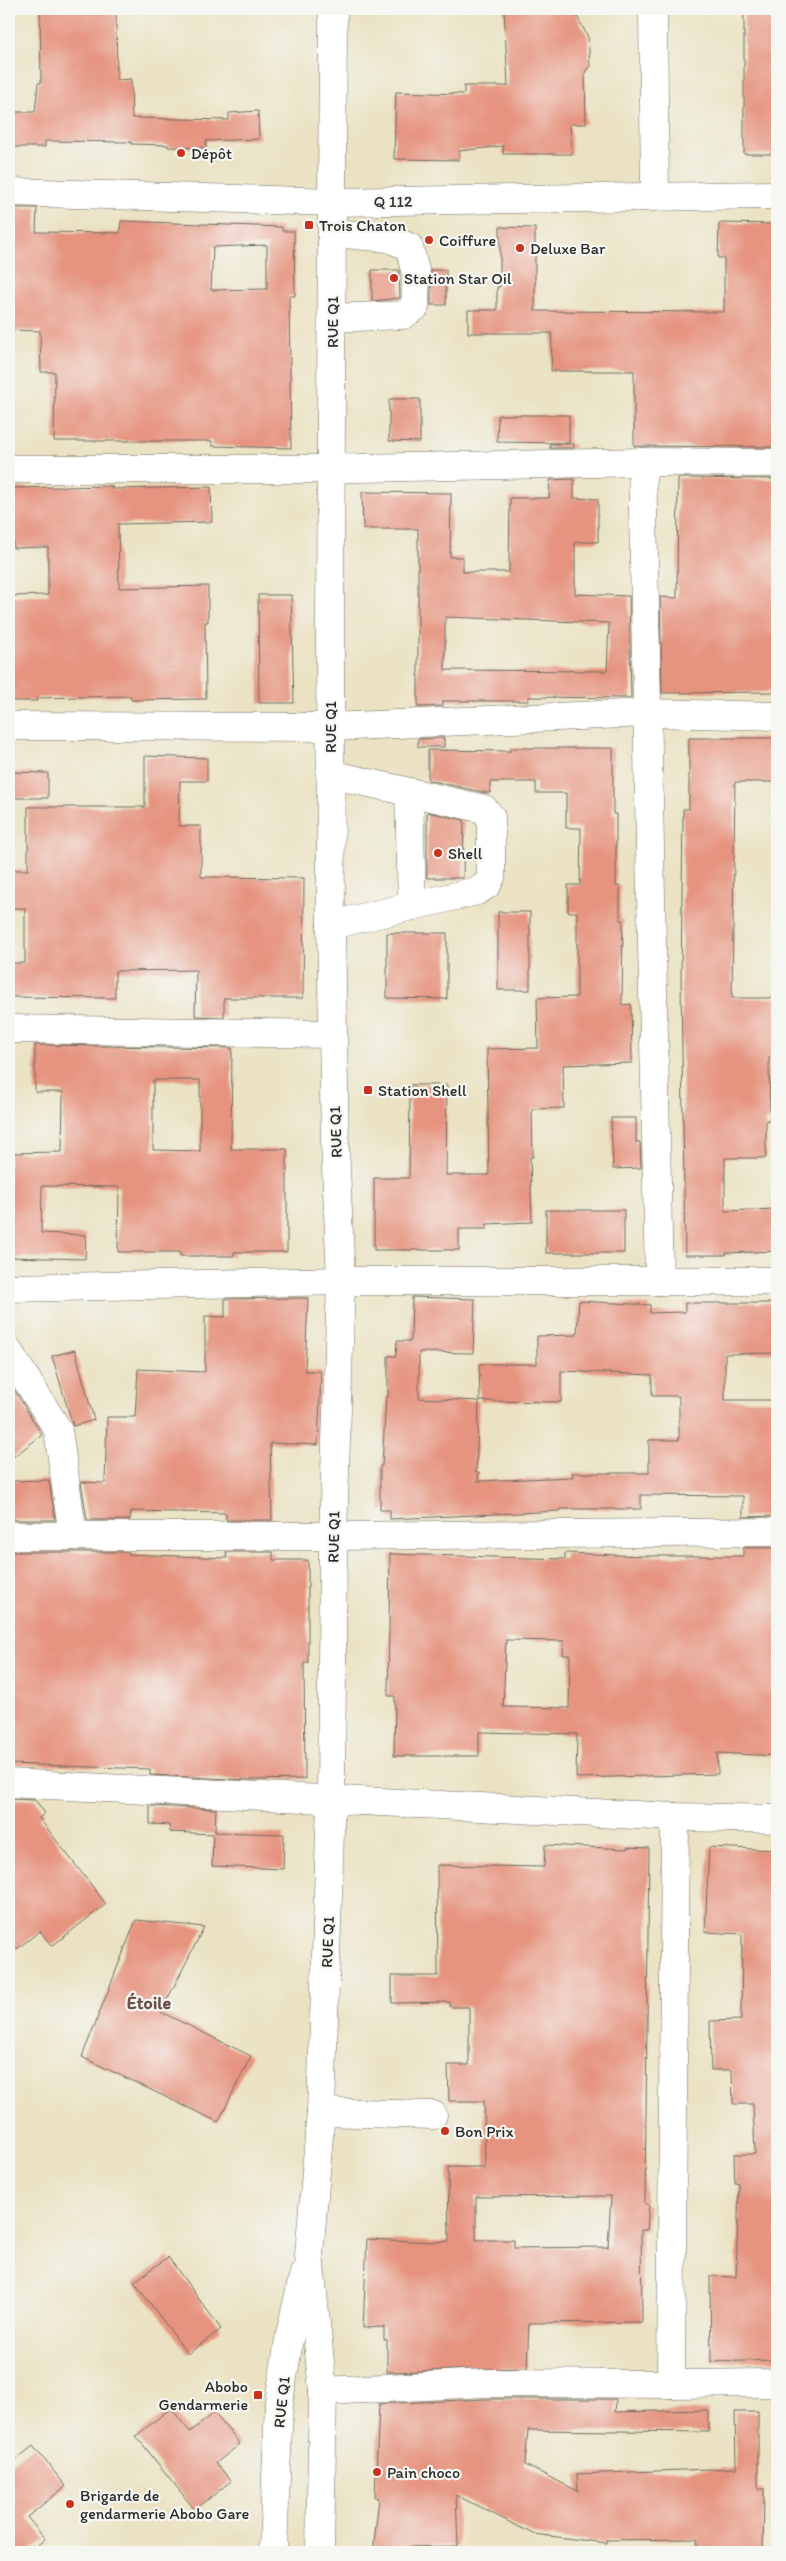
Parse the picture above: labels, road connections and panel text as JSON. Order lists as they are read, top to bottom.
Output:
{
  "streets": {
    "street": ["Q 112", "RUE Q1"]
  },
  "crossings": [
    ["Q 112", "RUE Q1"]
  ],
  "districts": ["Étoile"],
  "places": {
    "other": [
      "Dépôt",
      "Coiffure",
      "Deluxe Bar",
      "Station Star Oil",
      "Shell",
      "Bon Prix",
      "Pain choco",
      "Brigarde de gendarmerie Abobo Gare"
    ],
    "transit": ["Trois Chaton", "Station Shell", "Abobo Gendarmerie"]
  }
}
